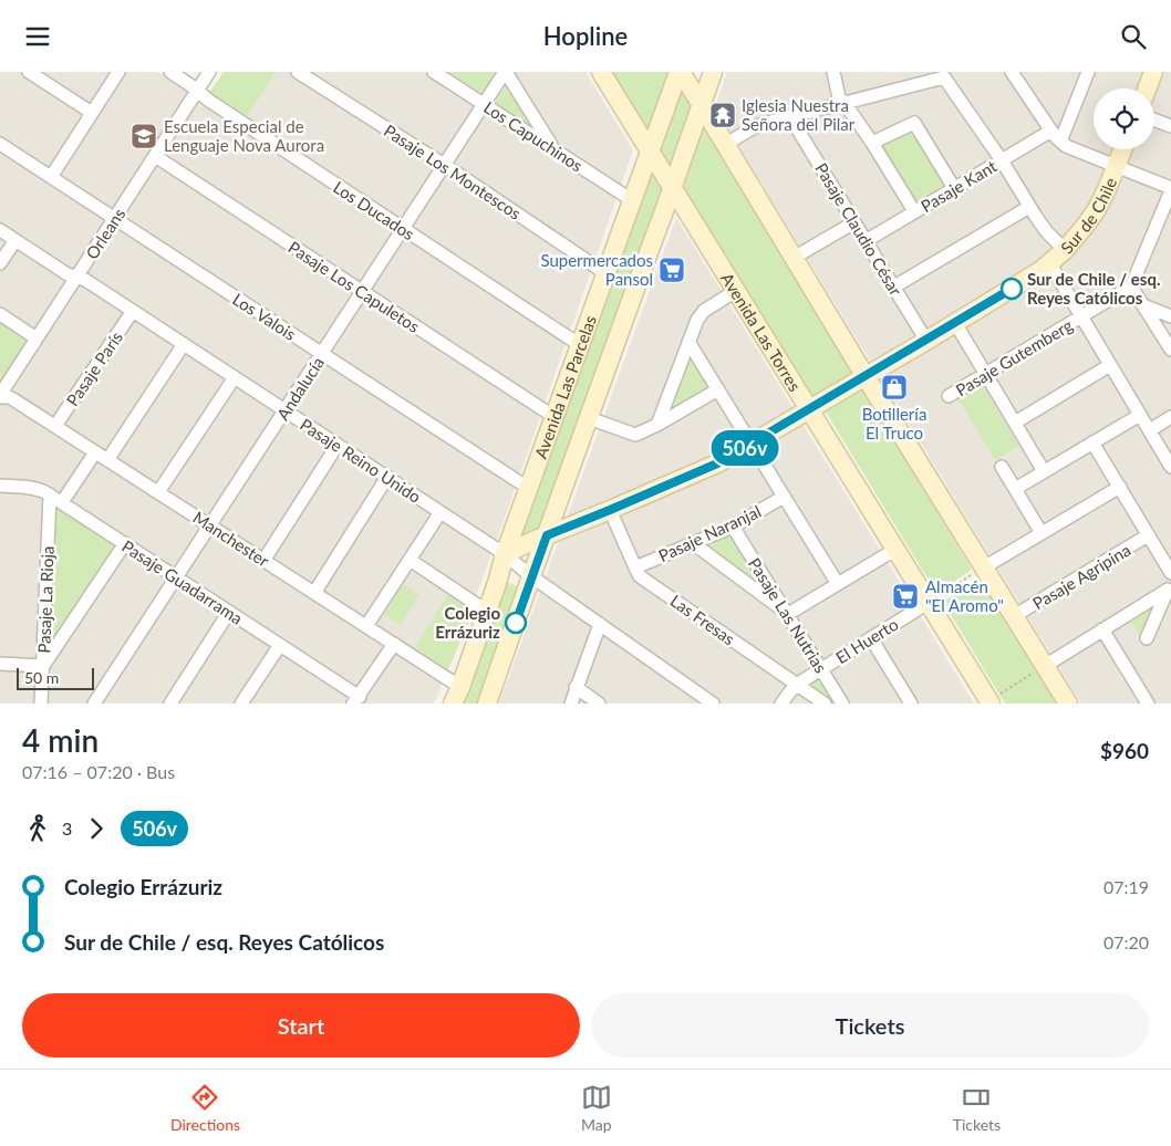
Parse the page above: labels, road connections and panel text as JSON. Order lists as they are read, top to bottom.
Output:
{
  "streets": {
    "street": [
      "Los Capuchinos",
      "Pasaje Los Montescos",
      "Pasaje Kant",
      "Los Ducados",
      "Sur de Chile",
      "Pasaje Claudio César",
      "Orleans",
      "Pasaje Los Capuletos",
      "Los Valois",
      "Avenida Las Torres",
      "Pasaje Gutemberg",
      "Pasaje París",
      "Avenida Las Parcelas",
      "Andalucía",
      "Pasaje Reino Unido",
      "Pasaje Naranjal",
      "Manchester",
      "Pasaje Agripina",
      "Pasaje Guadarrama",
      "Pasaje La Rioja",
      "Pasaje Las Nutrias",
      "Las Fresas",
      "El Huerto"
    ]
  },
  "crossings": [
    ["Los Capuchinos", "Avenida Las Parcelas"],
    ["Los Capuchinos", "Andalucía"],
    ["Pasaje Los Montescos", "Avenida Las Parcelas"],
    ["Pasaje Los Montescos", "Andalucía"],
    ["Pasaje Kant", "Pasaje Claudio César"],
    ["Los Ducados", "Orleans"],
    ["Los Ducados", "Avenida Las Parcelas"],
    ["Los Ducados", "Andalucía"],
    ["Sur de Chile", "Pasaje Claudio César"],
    ["Sur de Chile", "Avenida Las Torres"],
    ["Sur de Chile", "Avenida Las Parcelas"],
    ["Sur de Chile", "Pasaje Reino Unido"],
    ["Sur de Chile", "Las Fresas"],
    ["Orleans", "Pasaje Los Capuletos"],
    ["Orleans", "Los Valois"],
    ["Orleans", "Pasaje Reino Unido"],
    ["Orleans", "Manchester"],
    ["Pasaje Los Capuletos", "Avenida Las Parcelas"],
    ["Pasaje Los Capuletos", "Andalucía"],
    ["Los Valois", "Avenida Las Parcelas"],
    ["Los Valois", "Andalucía"],
    ["Avenida Las Torres", "Avenida Las Parcelas"],
    ["Avenida Las Torres", "El Huerto"],
    ["Pasaje París", "Pasaje Reino Unido"],
    ["Pasaje París", "Manchester"],
    ["Avenida Las Parcelas", "Pasaje Reino Unido"],
    ["Avenida Las Parcelas", "Manchester"],
    ["Andalucía", "Pasaje Reino Unido"],
    ["Andalucía", "Manchester"],
    ["Andalucía", "Pasaje Guadarrama"],
    ["Pasaje Naranjal", "Pasaje Las Nutrias"],
    ["Pasaje Naranjal", "Las Fresas"],
    ["Pasaje Guadarrama", "Pasaje La Rioja"],
    ["Pasaje Las Nutrias", "El Huerto"],
    ["Las Fresas", "El Huerto"]
  ],
  "places": {
    "temple": ["Iglesia Nuestra Señora del Pilar"],
    "school or university": ["Escuela Especial de Lenguaje Nova Aurora"],
    "supermarket": ["Supermercados Pansol", "Almacén \"El Aromo\""],
    "other": ["Sur de Chile / esq. Reyes Católicos", "Colegio Errázuriz"],
    "shop": ["Botillería El Truco"]
  },
  "lines": ["bus line 506v"],
  "scale_bar": "50 m",
  "page": {
    "header": "Hopline",
    "on_map": "506v",
    "scale": "50 m",
    "heading": ["4 min", "07:16 – 07:20 · Bus", "$960"],
    "legs": ["3", "506v"],
    "list": [
      {
        "name": "Colegio Errázuriz",
        "value": "07:19"
      },
      {
        "name": "Sur de Chile / esq. Reyes Católicos",
        "value": "07:20"
      }
    ],
    "buttons": ["Start", "Tickets"],
    "tabs": ["Directions", "Map", "Tickets"]
  }
}
